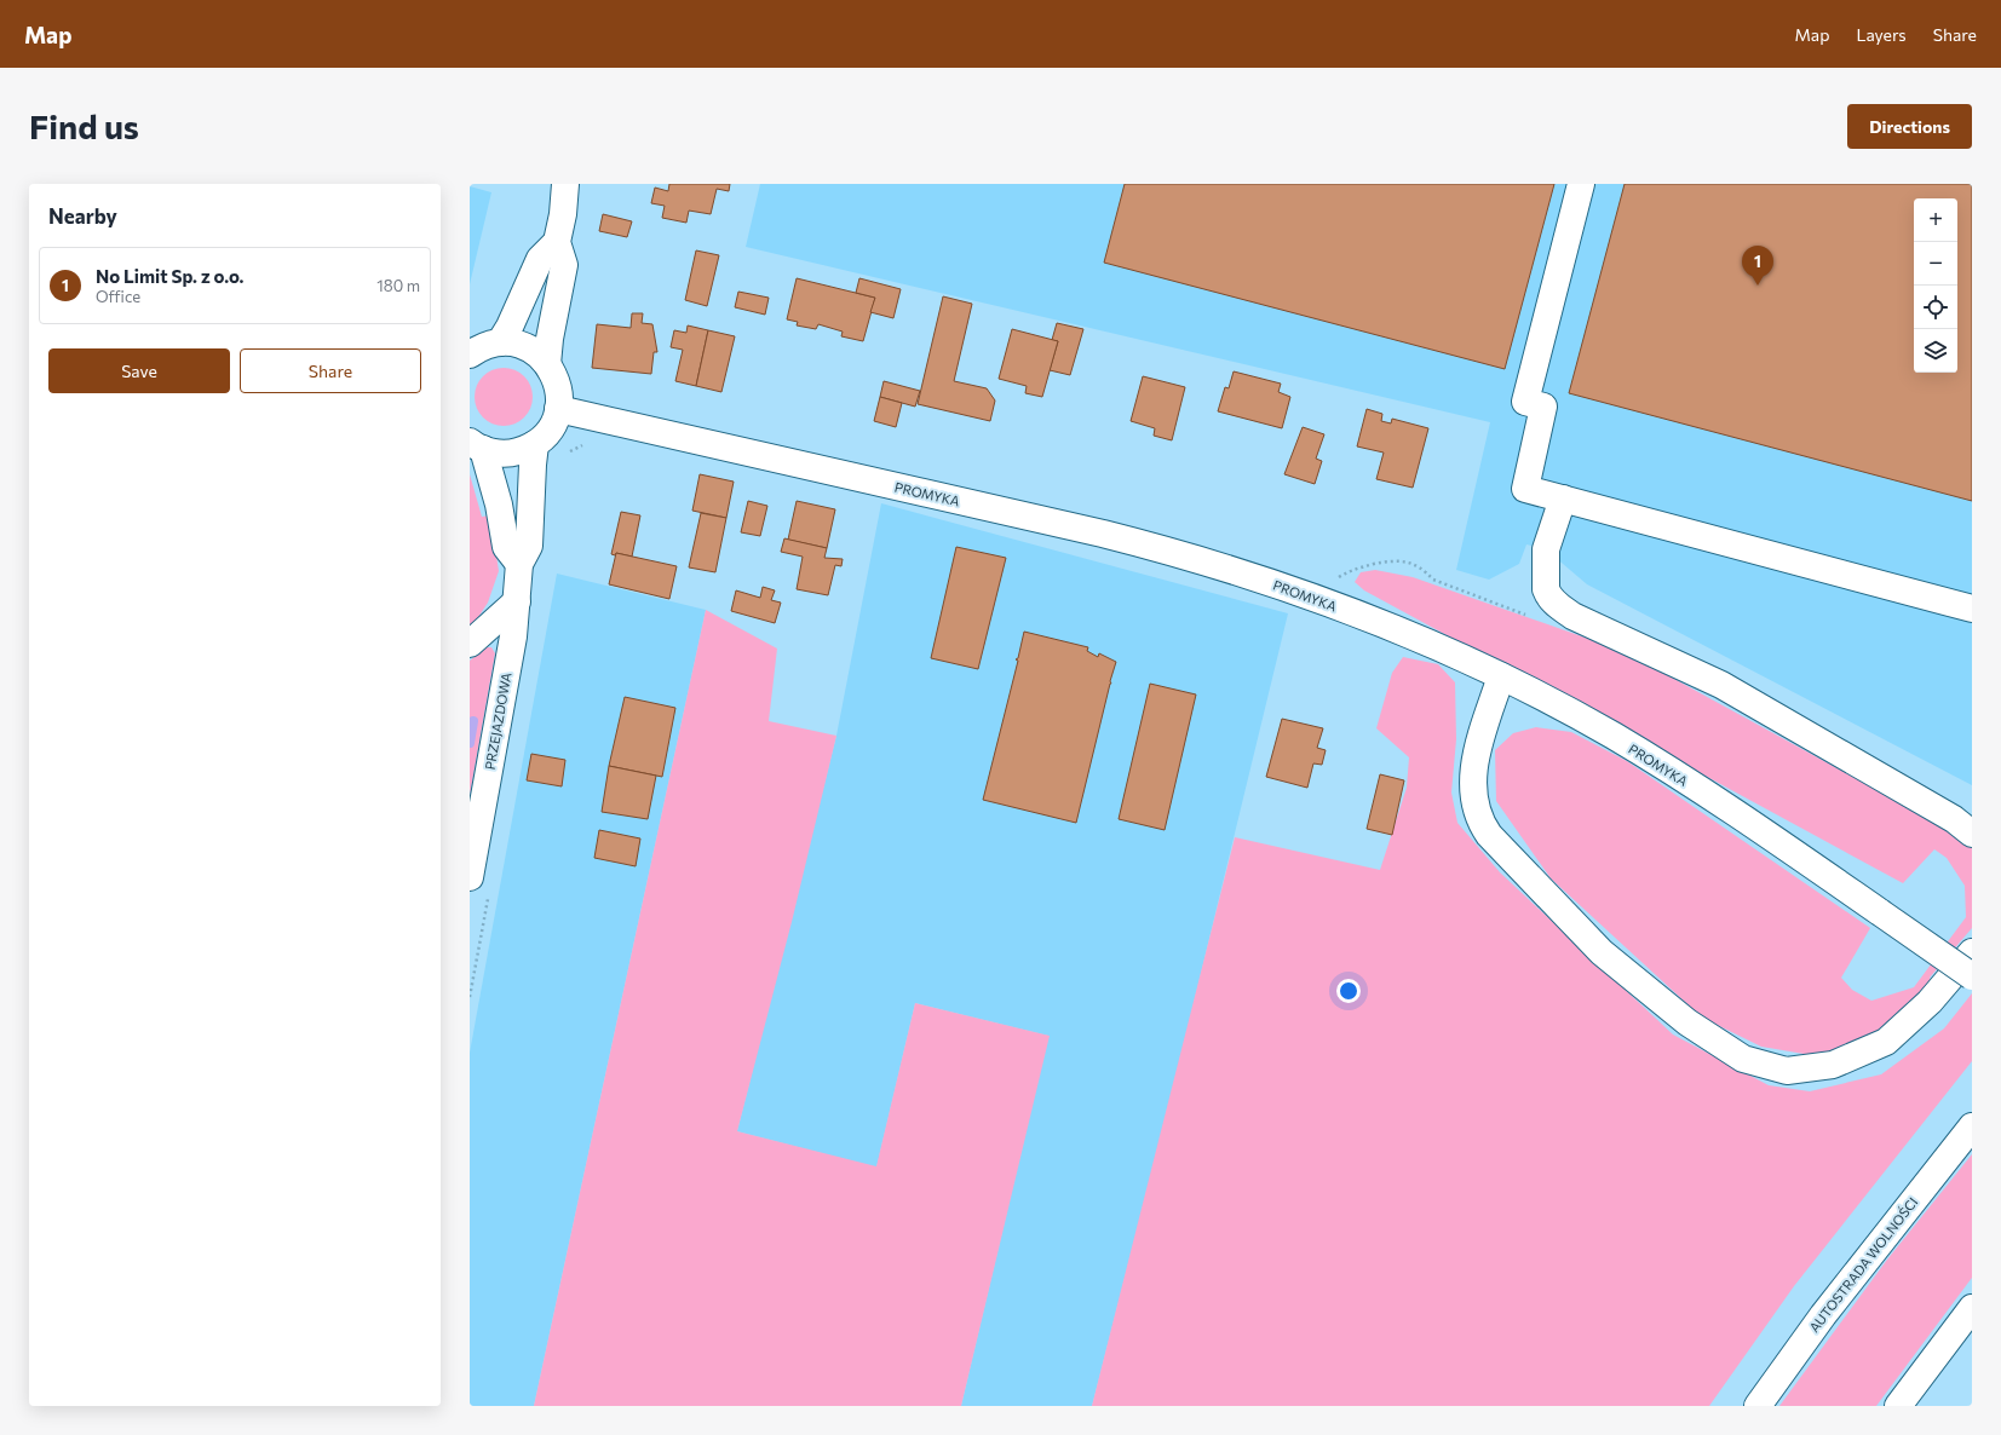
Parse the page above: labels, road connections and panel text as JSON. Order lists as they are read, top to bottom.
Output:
{
  "streets": {
    "main road": ["PROMYKA", "PRZEJAZDOWA", "AUTOSTRADA WOLNOŚCI"]
  },
  "page": {
    "header": "Map",
    "nav": ["Map", "Layers", "Share"],
    "buttons": [
      "Directions",
      ["Save", "Share"]
    ],
    "title": "Find us",
    "heading": "Nearby",
    "map_buttons": ["+", "−"],
    "pins": "1",
    "list": [
      {
        "mark": "1",
        "name": "No Limit Sp. z o.o.",
        "note": "Office",
        "value": "180 m"
      }
    ]
  }
}
